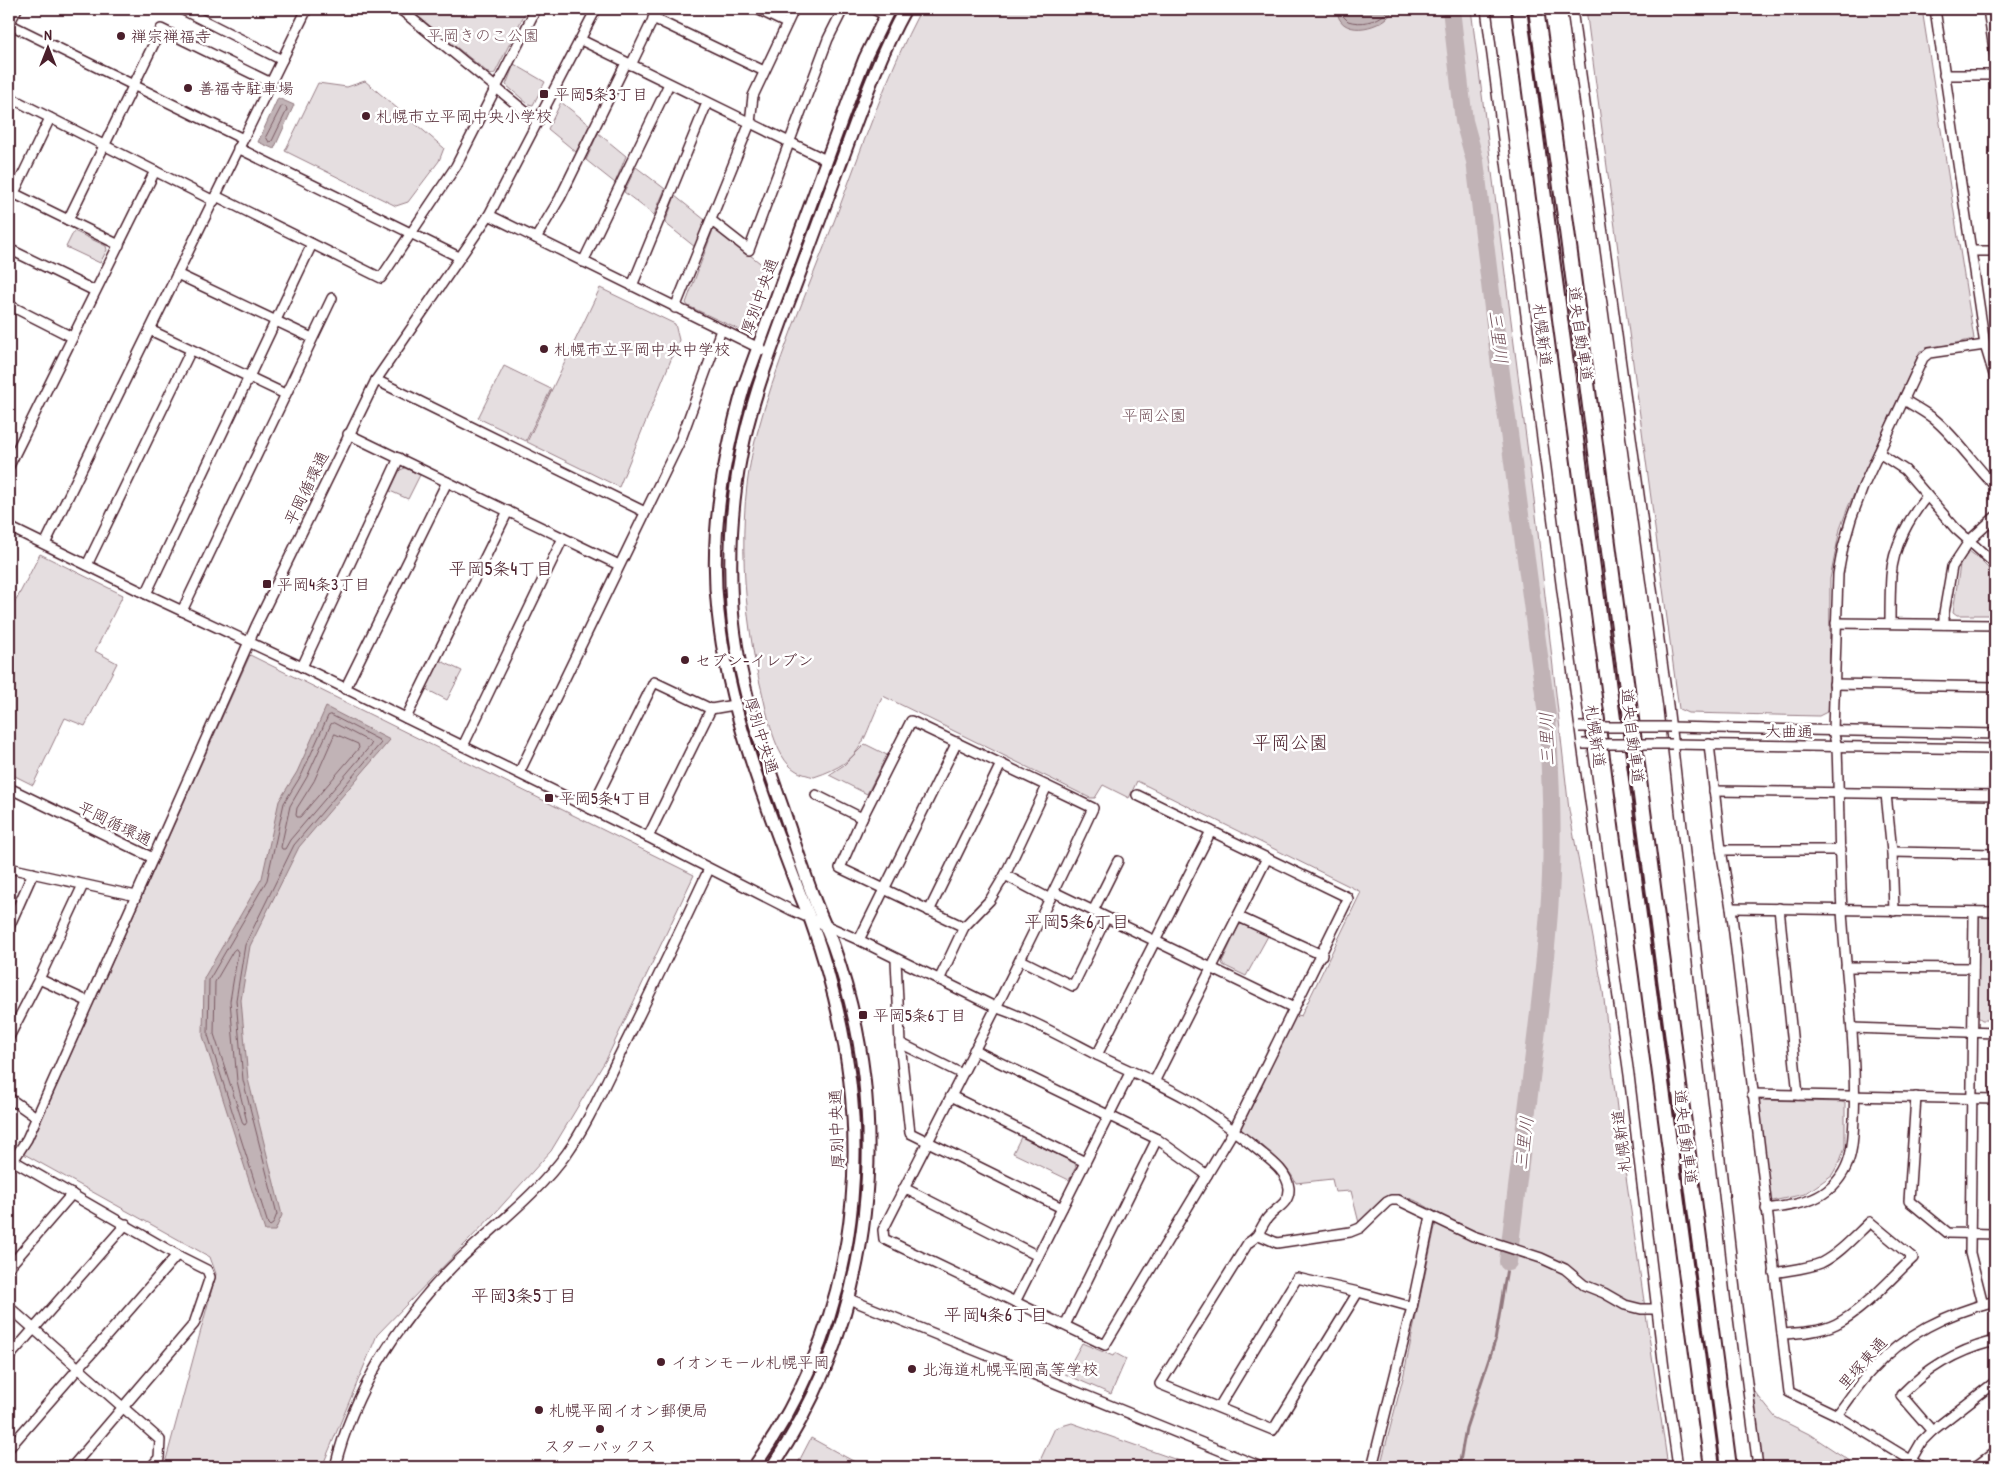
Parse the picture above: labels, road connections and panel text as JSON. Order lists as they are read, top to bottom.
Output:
{
  "streets": {
    "highway": ["道央自動車道"],
    "main road": ["厚別中央通"],
    "street": [
      "札幌新道",
      "平岡循環通",
      "大曲通",
      "里塚東通"
    ]
  },
  "crossings": [
    ["札幌新道", "大曲通"]
  ],
  "districts": [
    "平岡5条4丁目",
    "平岡公園",
    "平岡5条6丁目",
    "平岡3条5丁目",
    "平岡4条6丁目"
  ],
  "water": ["三里川"],
  "parks": ["平岡きのこ公園", "平岡公園"],
  "places": {
    "other": [
      "禅宗禅福寺",
      "善福寺駐車場",
      "札幌市立平岡中央小学校",
      "札幌市立平岡中央中学校",
      "セブン-イレブン",
      "イオンモール札幌平岡",
      "北海道札幌平岡高等学校",
      "札幌平岡イオン郵便局",
      "スターバックス"
    ],
    "transit": [
      "平岡5条3丁目",
      "平岡4条3丁目",
      "平岡5条4丁目",
      "平岡5条6丁目"
    ]
  },
  "north": "top"
}
